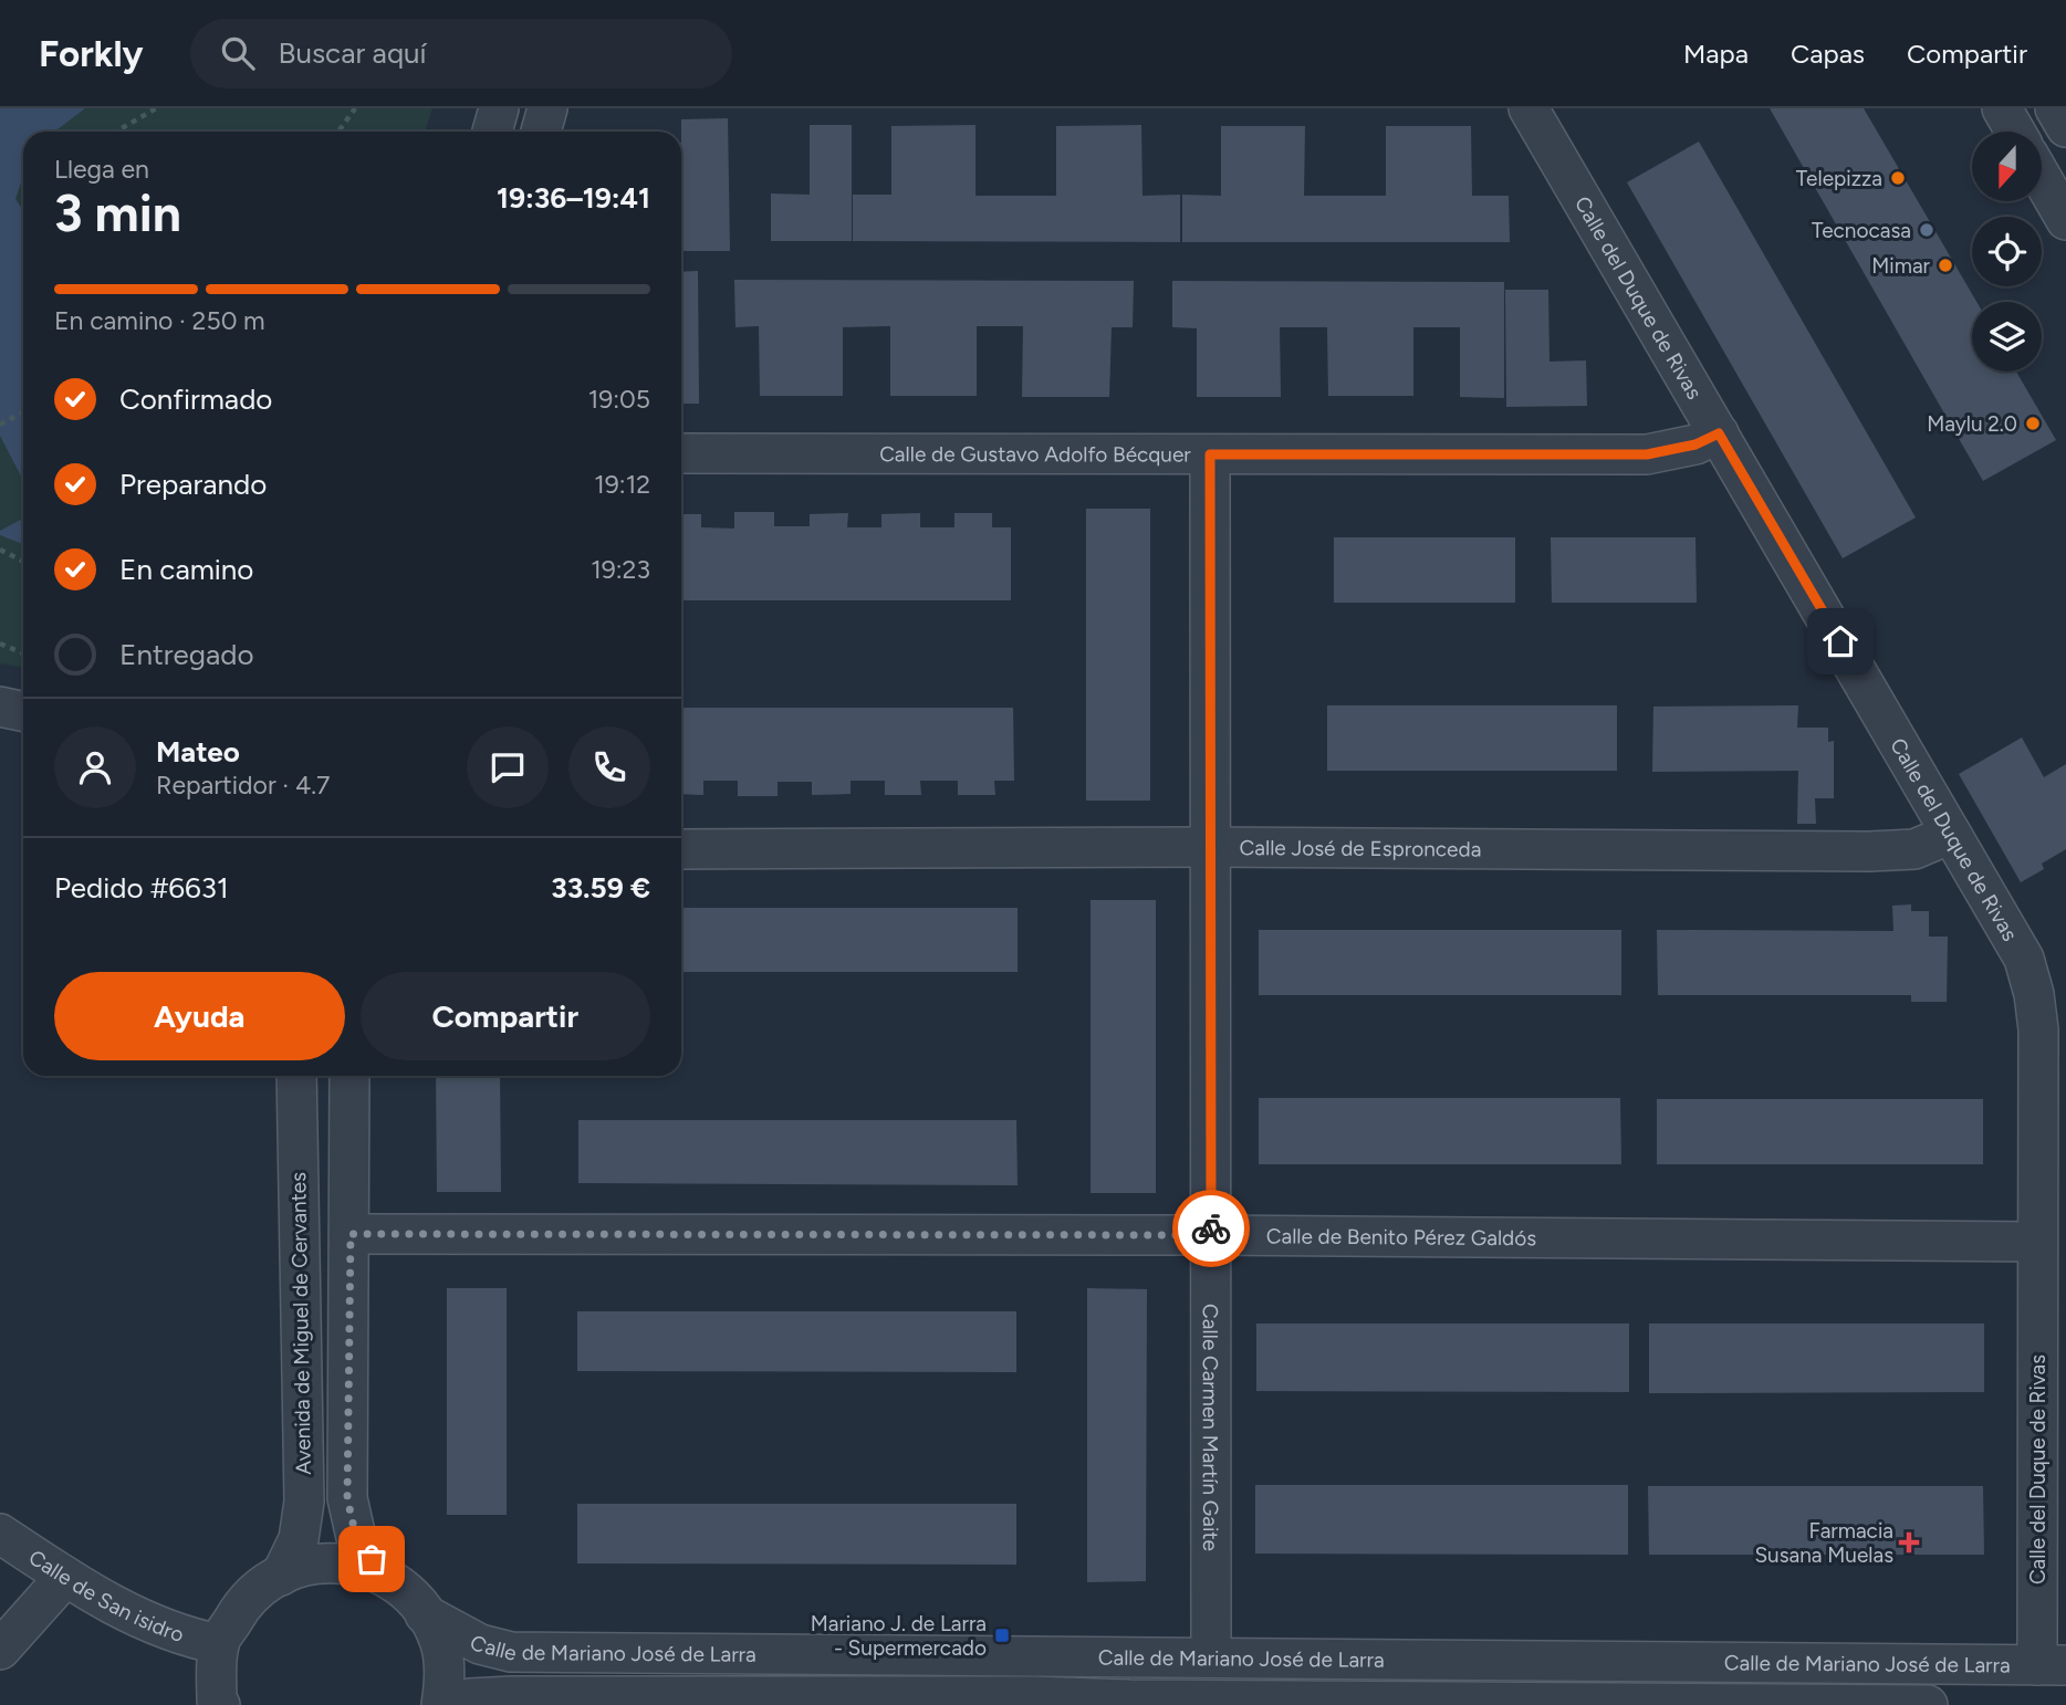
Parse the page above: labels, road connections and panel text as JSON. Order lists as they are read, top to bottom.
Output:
{
  "streets": {
    "street": [
      "Calle del Duque de Rivas",
      "Calle de Gustavo Adolfo Bécquer",
      "Calle José de Espronceda",
      "Calle de Benito Pérez Galdós",
      "Avenida de Miguel de Cervantes",
      "Calle Carmen Martín Gaite",
      "Calle de San isidro",
      "Calle de Mariano José de Larra"
    ]
  },
  "crossings": [
    ["Calle del Duque de Rivas", "Calle de Gustavo Adolfo Bécquer"],
    ["Calle del Duque de Rivas", "Calle José de Espronceda"],
    ["Calle del Duque de Rivas", "Calle de Benito Pérez Galdós"],
    ["Calle del Duque de Rivas", "Calle de Mariano José de Larra"],
    ["Calle de Gustavo Adolfo Bécquer", "Calle Carmen Martín Gaite"],
    ["Calle José de Espronceda", "Calle Carmen Martín Gaite"],
    ["Calle de Benito Pérez Galdós", "Avenida de Miguel de Cervantes"],
    ["Calle de Benito Pérez Galdós", "Calle Carmen Martín Gaite"],
    ["Calle Carmen Martín Gaite", "Calle de Mariano José de Larra"]
  ],
  "places": {
    "other": [
      "Telepizza",
      "Tecnocasa",
      "Mimar",
      "Maylu 2.0"
    ],
    "health": ["Farmacia Susana Muelas"],
    "transit": ["Mariano J. de Larra - Supermercado"]
  },
  "north": "bottom",
  "page": {
    "header": "Forkly",
    "search": "Buscar aquí",
    "nav": ["Mapa", "Capas", "Compartir"],
    "heading": ["3 min", "Llega en", "19:36–19:41"],
    "panel": [
      "Mateo",
      "Repartidor · 4.7",
      "Pedido #6631",
      "33.59 €"
    ],
    "bar": "En camino · 250 m",
    "list": [
      ["Confirmado", "19:05"],
      ["Preparando", "19:12"],
      ["En camino", "19:23"],
      "Entregado"
    ],
    "buttons": ["Ayuda", "Compartir"]
  }
}
